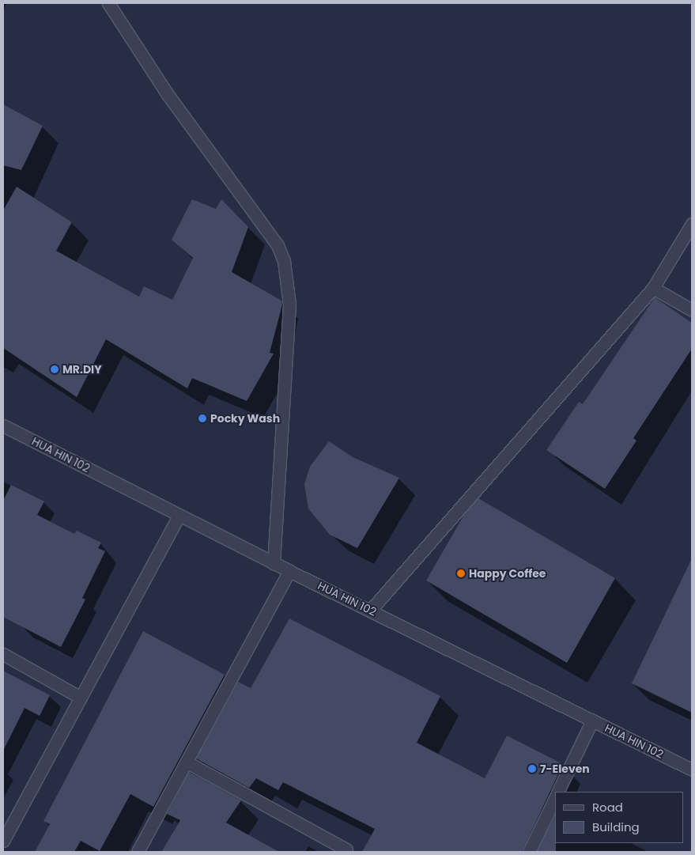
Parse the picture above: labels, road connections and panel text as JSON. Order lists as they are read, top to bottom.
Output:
{
  "streets": {
    "street": ["HUA HIN 102"]
  },
  "places": [
    "MR.DIY",
    "Pocky Wash",
    "Happy Coffee",
    "7-Eleven"
  ],
  "legend": ["Road", "Building"]
}
